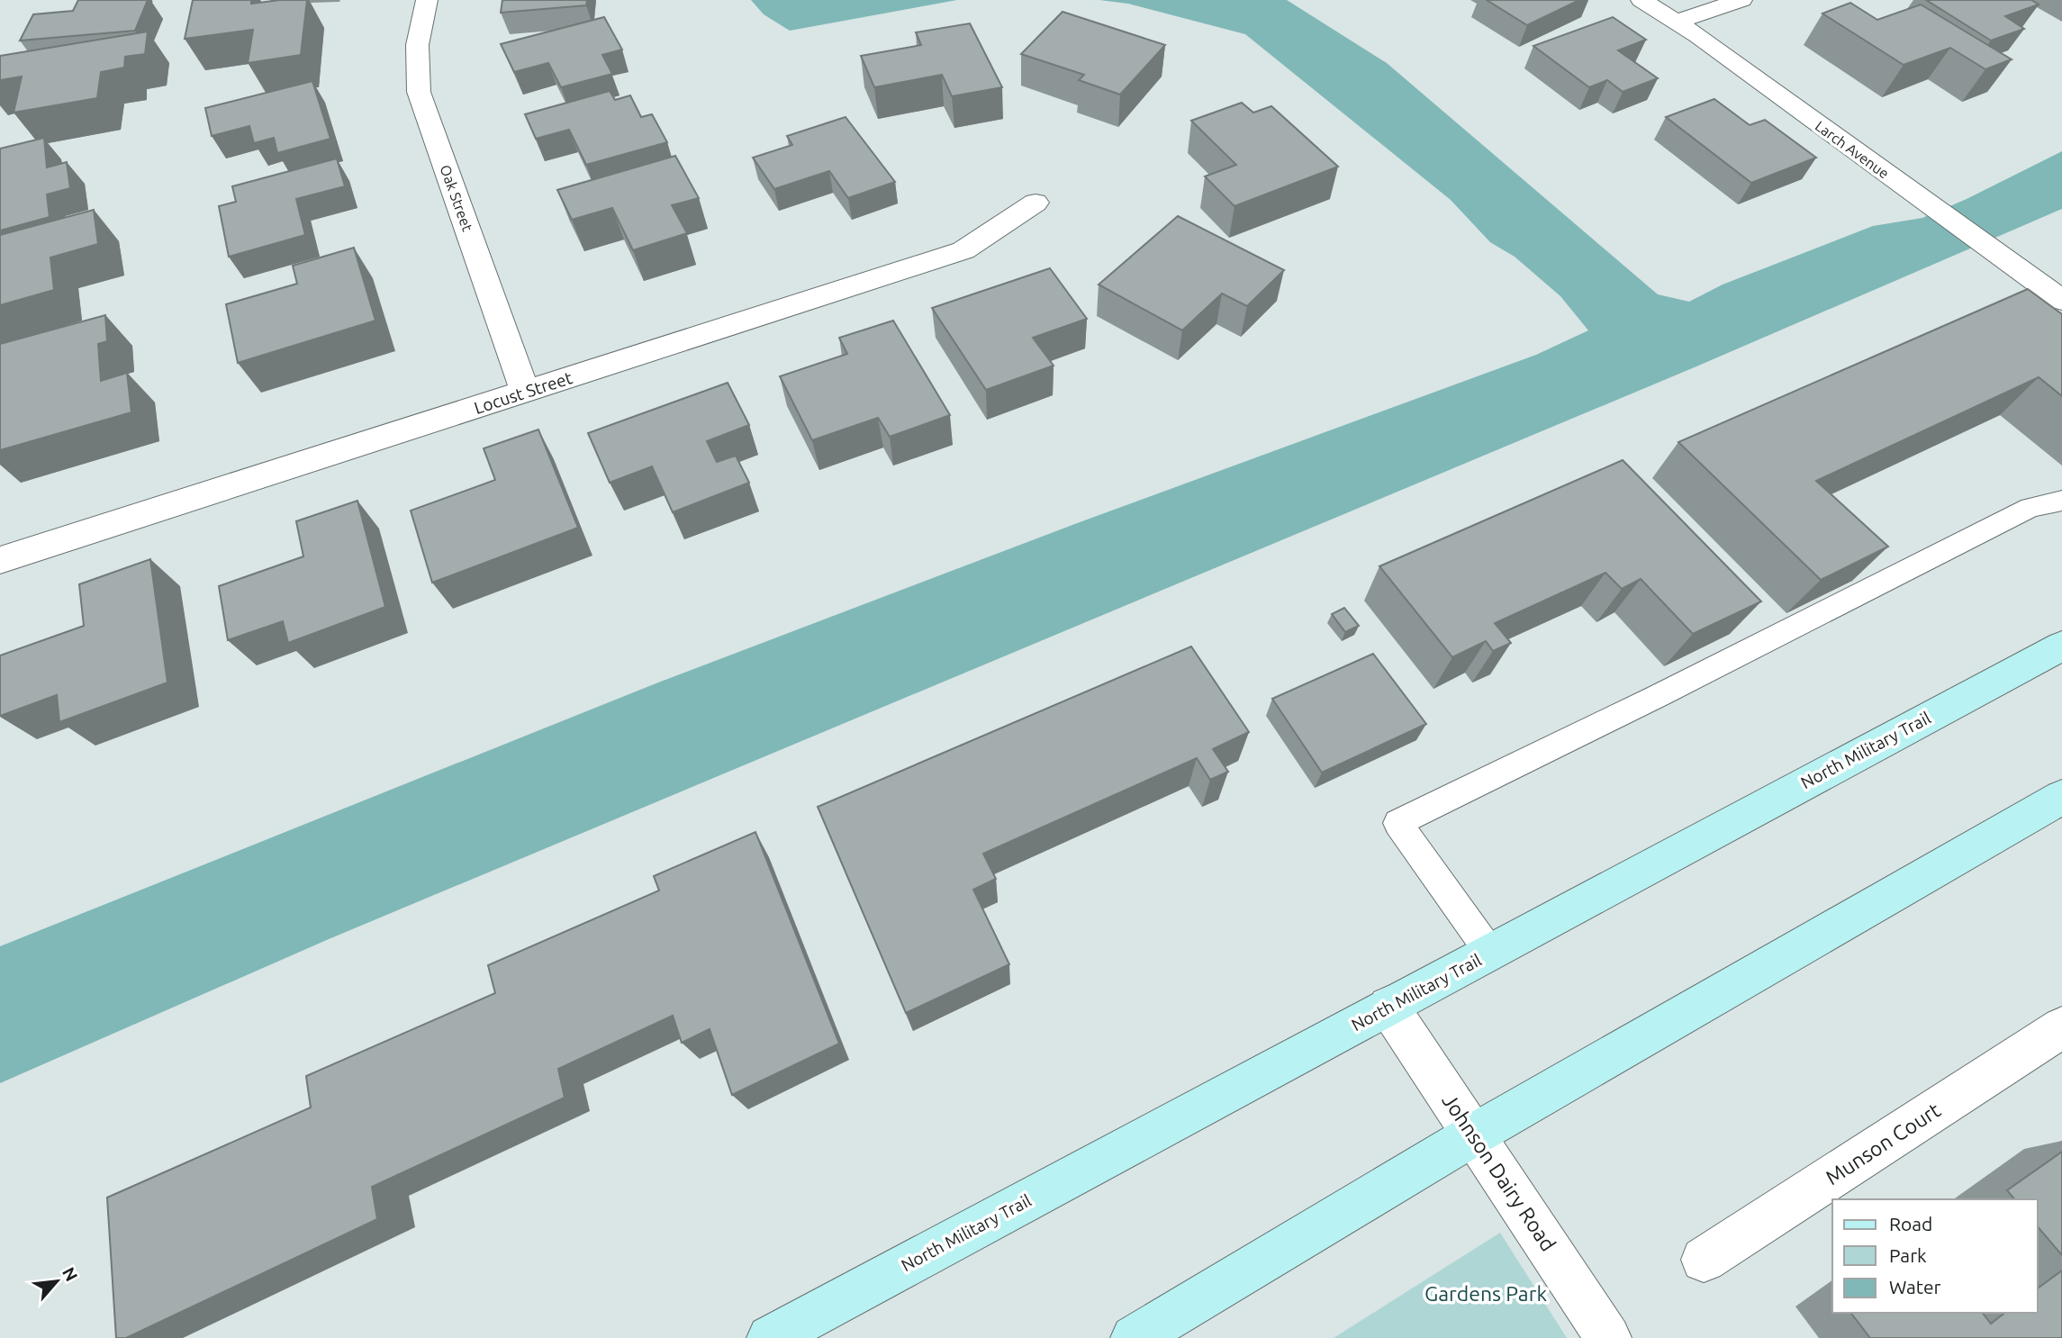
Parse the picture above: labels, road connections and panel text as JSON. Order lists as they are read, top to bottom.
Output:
{
  "streets": {
    "main road": ["North Military Trail"],
    "street": [
      "Larch Avenue",
      "Oak Street",
      "Locust Street",
      "Munson Court",
      "Johnson Dairy Road"
    ]
  },
  "crossings": [
    ["Oak Street", "Locust Street"],
    ["North Military Trail", "Johnson Dairy Road"]
  ],
  "parks": ["Gardens Park"],
  "legend": ["Road", "Park", "Water"],
  "north": "top right"
}
